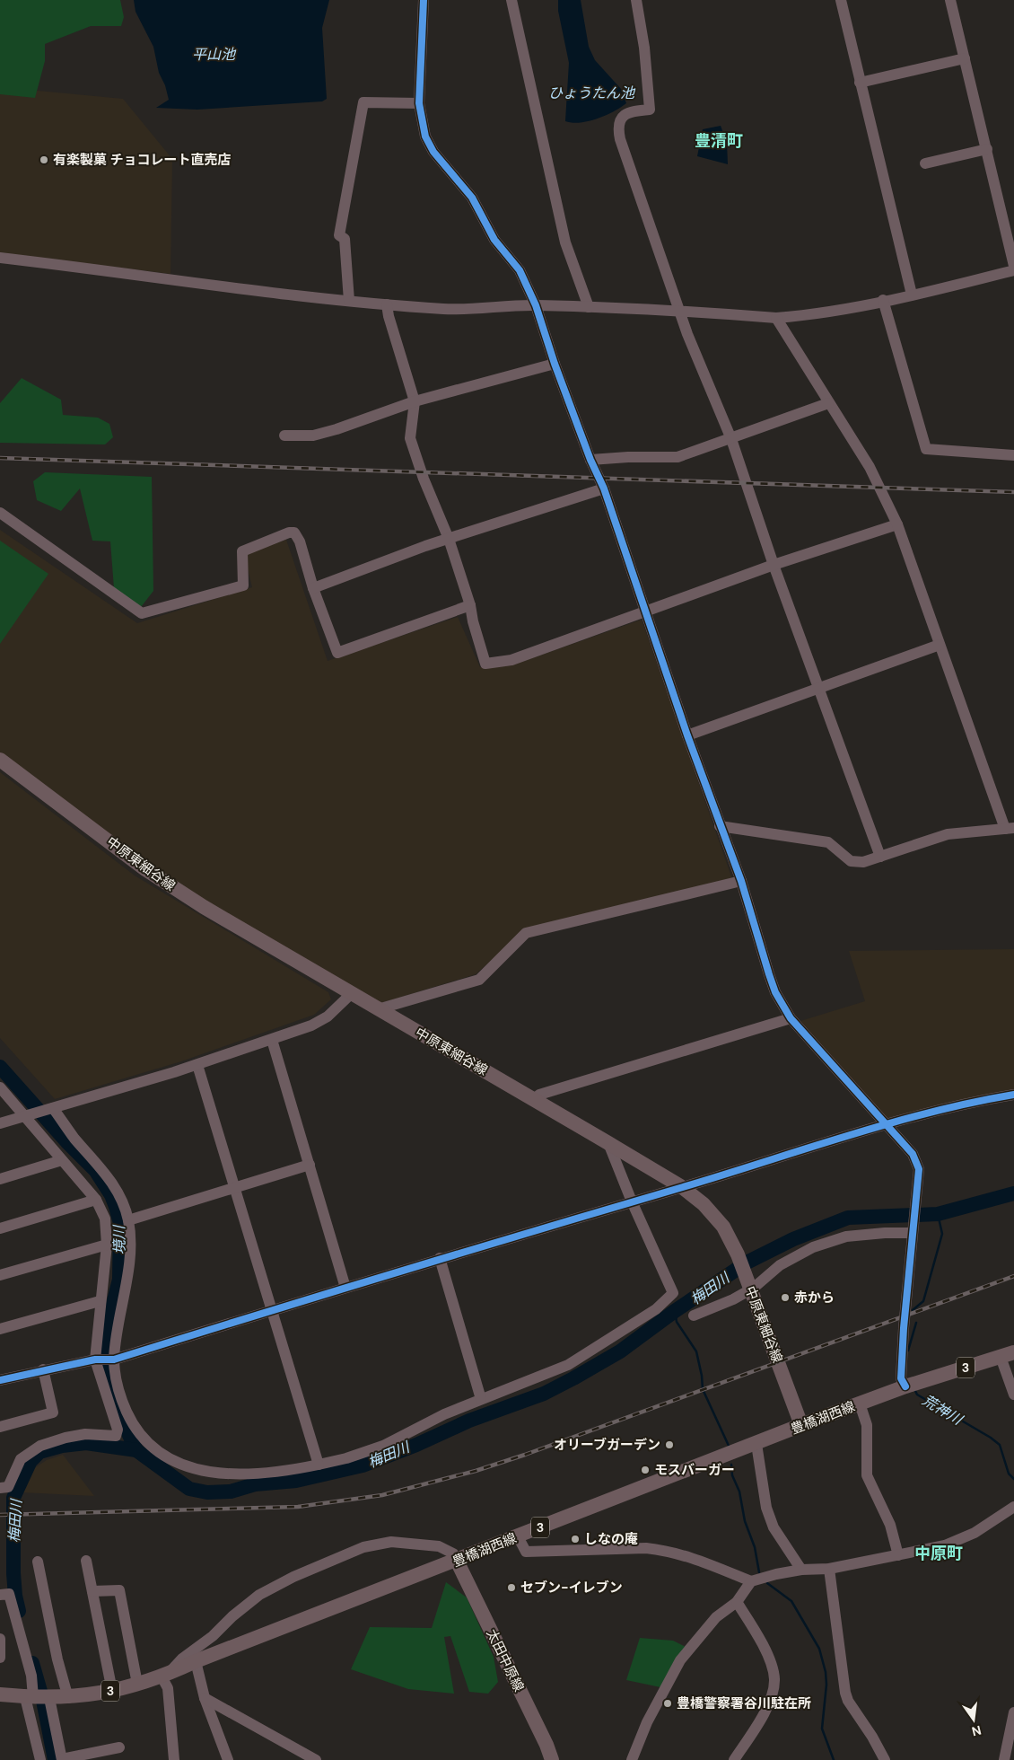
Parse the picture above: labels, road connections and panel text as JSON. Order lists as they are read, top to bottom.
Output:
{
  "streets": {
    "main road": [
      "中原東細谷線",
      "3",
      "豊橋湖西線",
      "太田中原線"
    ]
  },
  "crossings": [
    ["中原東細谷線", "豊橋湖西線"],
    ["豊橋湖西線", "太田中原線"]
  ],
  "districts": ["豊清町", "中原町"],
  "water": [
    "平山池",
    "ひょうたん池",
    "境川",
    "梅田川",
    "荒神川"
  ],
  "places": [
    "有楽製菓 チョコレート直売店",
    "赤から",
    "オリーブガーデン",
    "モスバーガー",
    "しなの庵",
    "セブン-イレブン",
    "豊橋警察署谷川駐在所"
  ],
  "north": "bottom"
}
